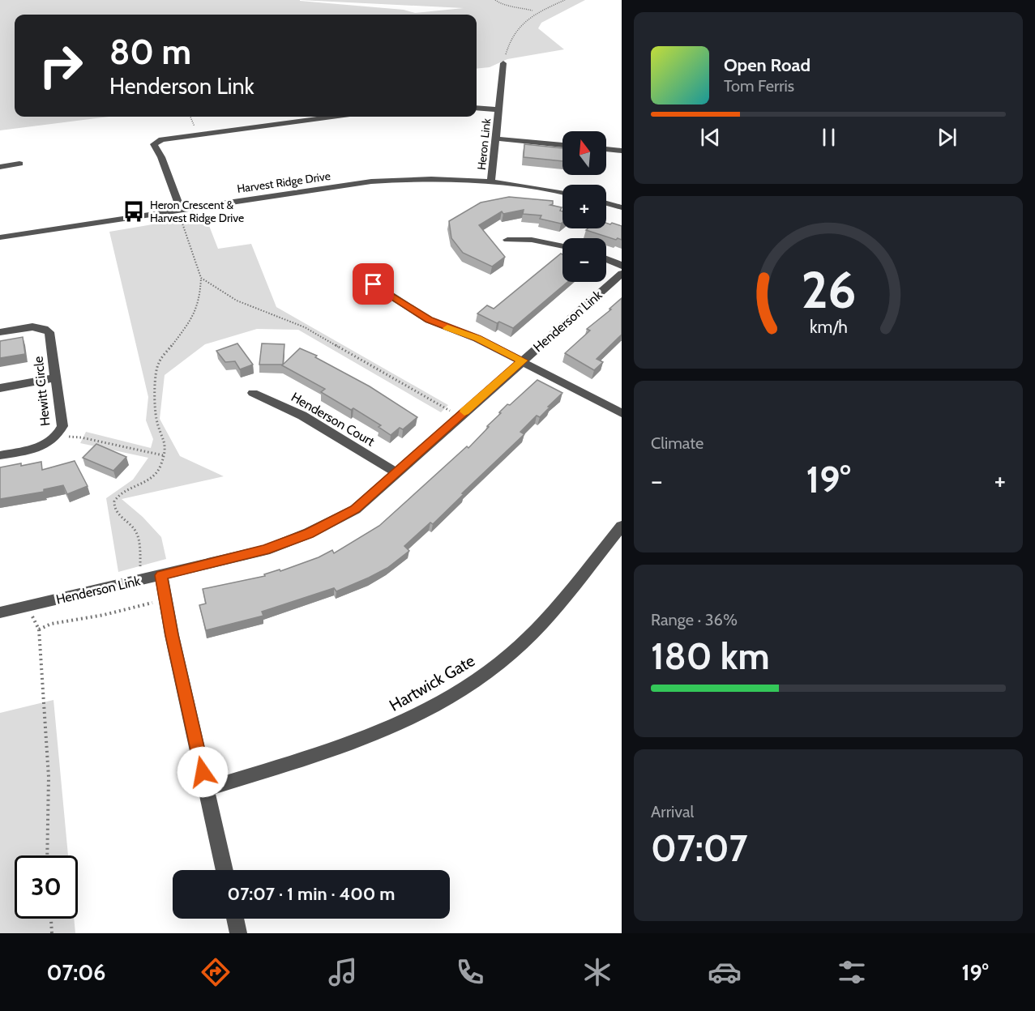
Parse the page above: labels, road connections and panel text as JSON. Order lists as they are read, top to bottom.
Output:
{
  "streets": {
    "street": [
      "Heron Link",
      "Harvest Ridge Drive",
      "Henderson Link",
      "Hewitt Circle",
      "Henderson Court",
      "Hartwick Gate"
    ]
  },
  "crossings": [
    ["Heron Link", "Harvest Ridge Drive"],
    ["Henderson Link", "Henderson Court"]
  ],
  "places": {
    "bus stop": ["Heron Crescent & Harvest Ridge Drive"]
  },
  "north": "top",
  "page": {
    "turn": ["80 m", "Henderson Link"],
    "song": ["Open Road", "Tom Ferris"],
    "map_buttons": ["+", "−"],
    "tile": [
      "Climate",
      ["Range · 36%", "180 km"],
      ["Arrival", "07:07"]
    ],
    "heat": ["−", "19°", "+"],
    "limit": "30",
    "trip": "07:07 · 1 min · 400 m",
    "tabs": ["07:06", "19°"],
    "gauge": ["26", "km/h"]
  }
}
